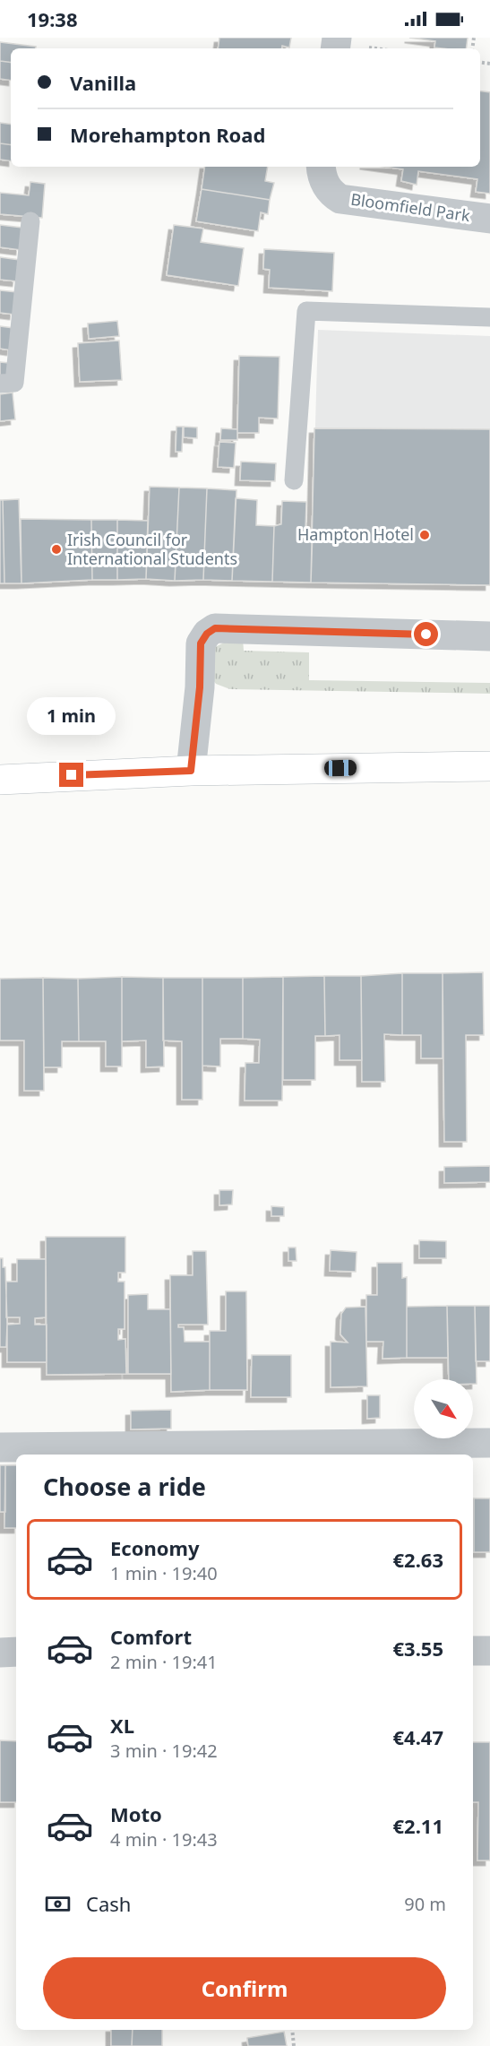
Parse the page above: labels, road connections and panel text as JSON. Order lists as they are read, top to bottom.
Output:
{
  "streets": {
    "street": ["Bloomfield Park"]
  },
  "places": ["Hampton Hotel", "Irish Council for International Students"],
  "north": "bottom right",
  "page": {
    "status": "19:38",
    "banner": ["Vanilla", "Morehampton Road"],
    "bubble": "1 min",
    "heading": "Choose a ride",
    "list": [
      {
        "name": "Economy",
        "note": "1 min · 19:40",
        "value": "€2.63"
      },
      {
        "name": "Comfort",
        "note": "2 min · 19:41",
        "value": "€3.55"
      },
      {
        "name": "XL",
        "note": "3 min · 19:42",
        "value": "€4.47"
      },
      {
        "name": "Moto",
        "note": "4 min · 19:43",
        "value": "€2.11"
      }
    ],
    "pay": ["Cash", "90 m"],
    "buttons": "Confirm"
  }
}
